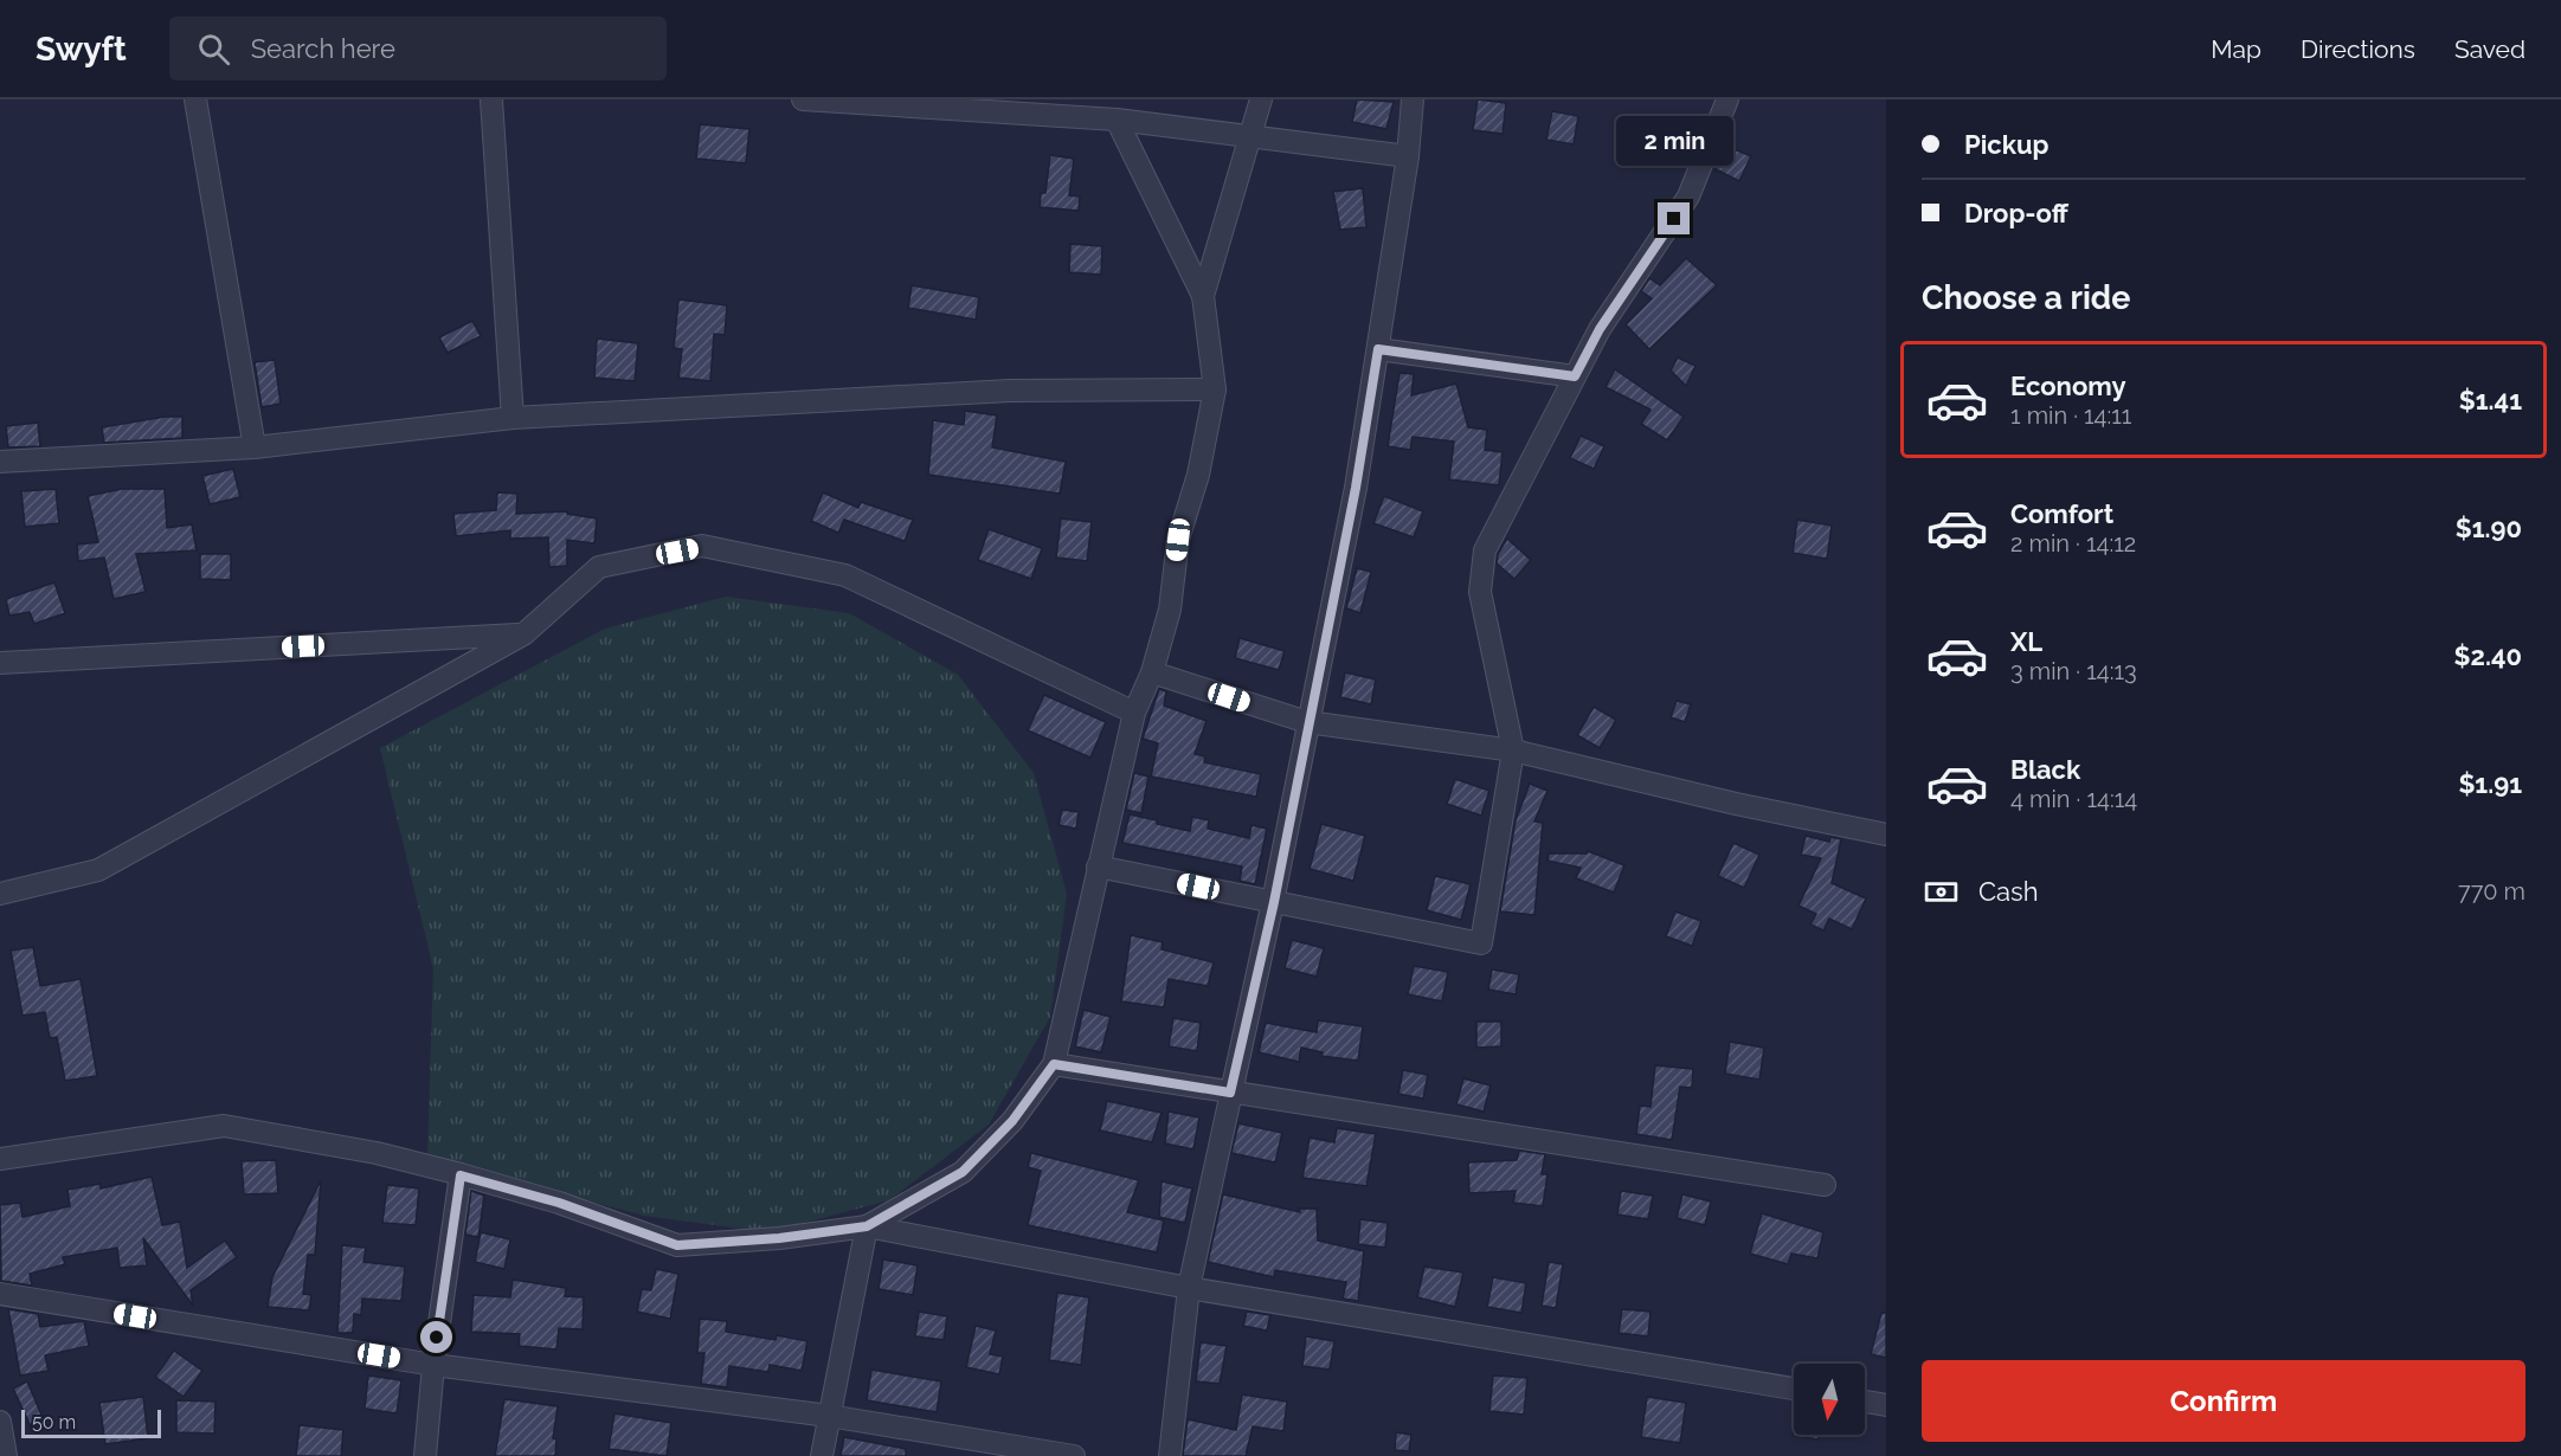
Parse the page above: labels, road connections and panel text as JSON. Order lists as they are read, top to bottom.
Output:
{
  "scale_bar": "50 m",
  "north": "bottom",
  "page": {
    "header": "Swyft",
    "search": "Search here",
    "nav": ["Map", "Directions", "Saved"],
    "banner": ["Pickup", "Drop-off"],
    "bubble": "2 min",
    "heading": "Choose a ride",
    "list": [
      {
        "name": "Economy",
        "note": "1 min · 14:11",
        "value": "$1.41"
      },
      {
        "name": "Comfort",
        "note": "2 min · 14:12",
        "value": "$1.90"
      },
      {
        "name": "XL",
        "note": "3 min · 14:13",
        "value": "$2.40"
      },
      {
        "name": "Black",
        "note": "4 min · 14:14",
        "value": "$1.91"
      }
    ],
    "pay": ["Cash", "770 m"],
    "buttons": "Confirm",
    "scale": "50 m"
  }
}
